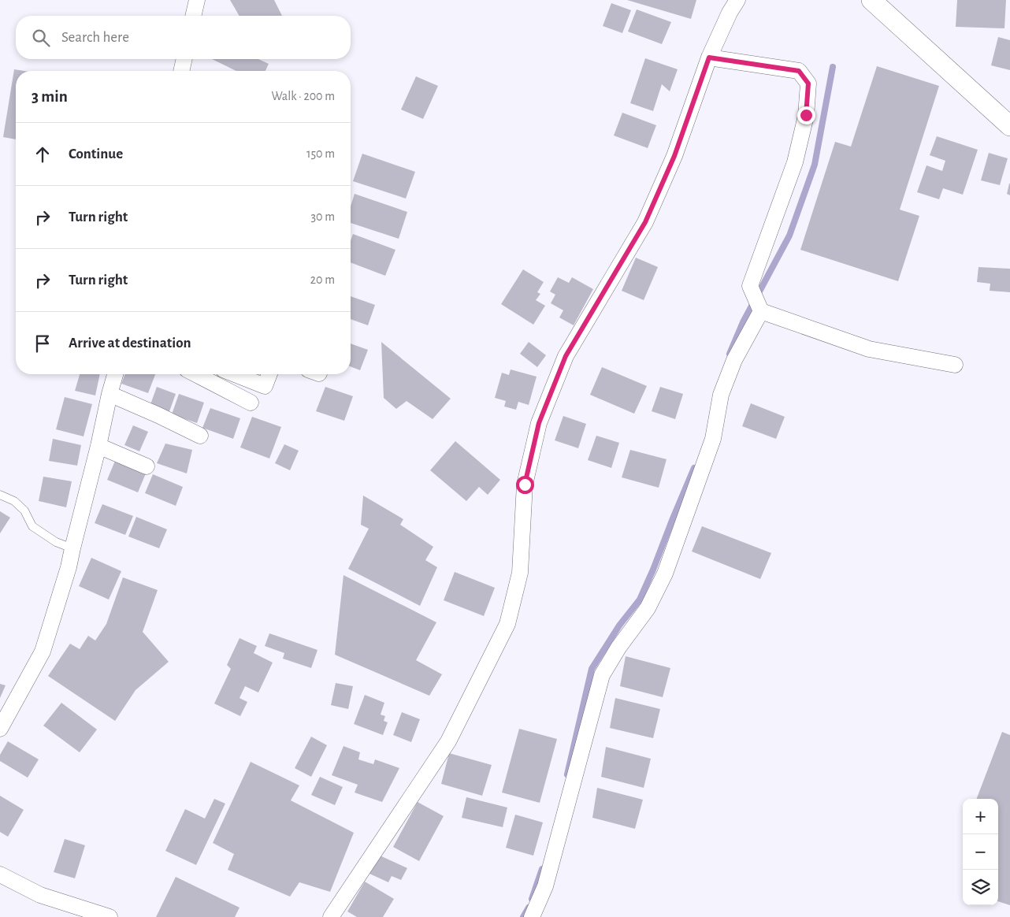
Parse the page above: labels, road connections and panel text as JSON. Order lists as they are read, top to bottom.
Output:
{
  "page": {
    "search": "Search here",
    "heading": ["3 min", "Walk · 200 m"],
    "list": [
      ["Continue", "150 m"],
      ["Turn right", "30 m"],
      ["Turn right", "20 m"],
      "Arrive at destination"
    ],
    "map_buttons": ["+", "−"]
  }
}
